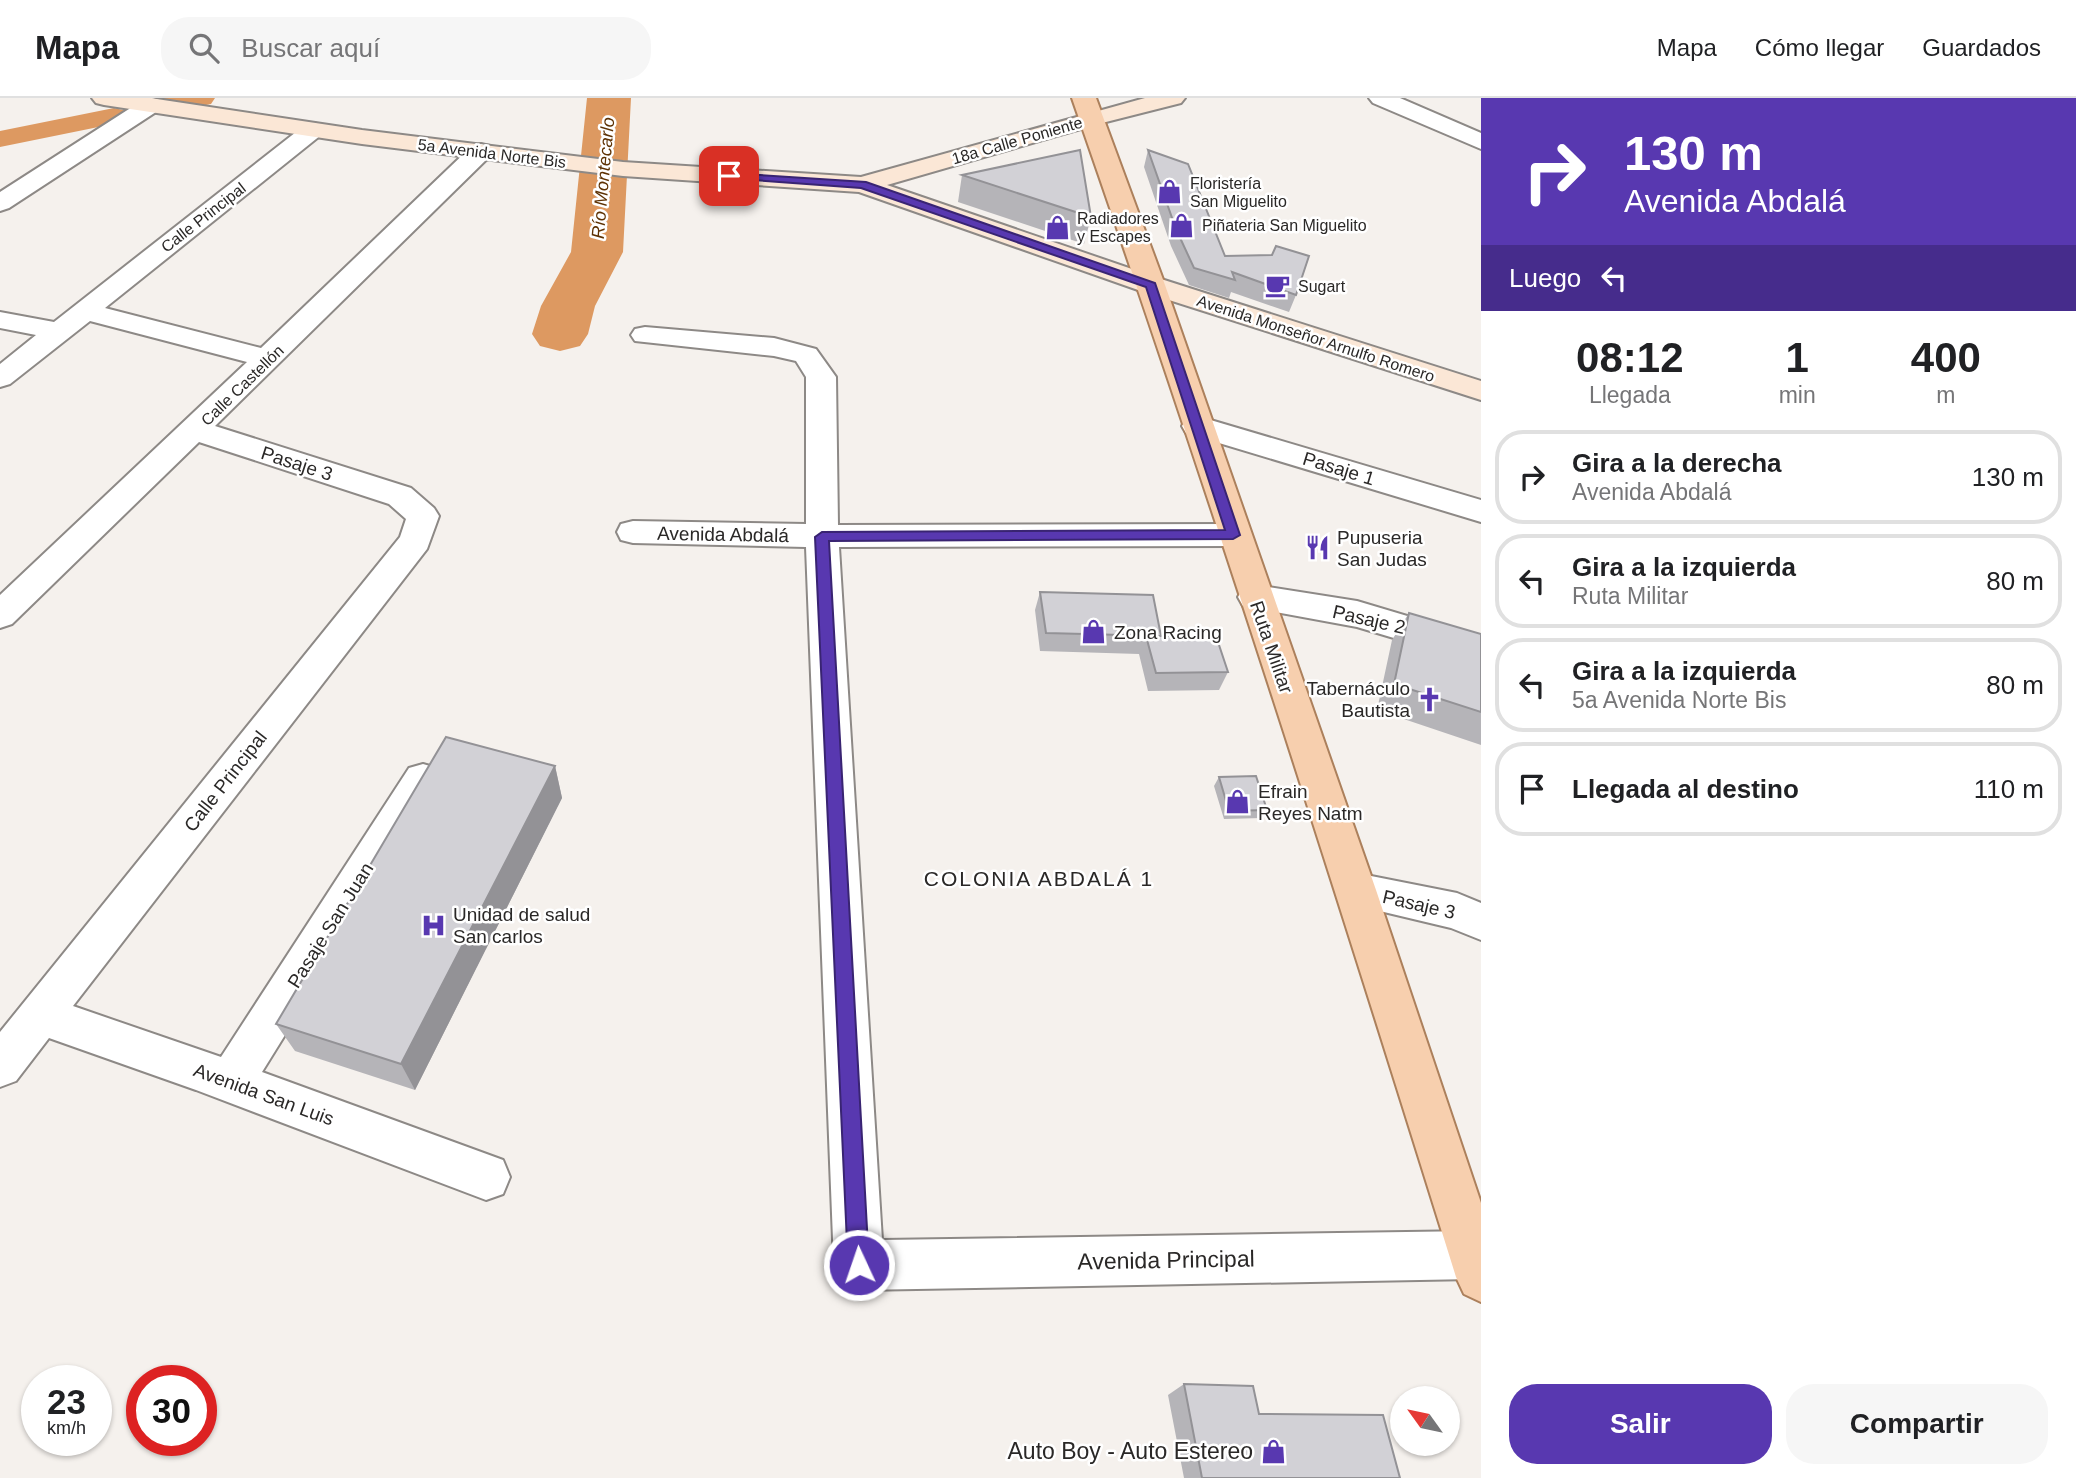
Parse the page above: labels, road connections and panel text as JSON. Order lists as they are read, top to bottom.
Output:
{
  "streets": {
    "main road": ["Ruta Militar"],
    "street": [
      "18a Calle Poniente",
      "5a Avenida Norte Bis",
      "Calle Principal",
      "Avenida Monseñor Arnulfo Romero",
      "Calle Castellón",
      "Pasaje 3",
      "Pasaje 1",
      "Avenida Abdalá",
      "Pasaje 2",
      "Pasaje San Juan",
      "Avenida San Luis",
      "Avenida Principal"
    ]
  },
  "crossings": [
    ["18a Calle Poniente", "5a Avenida Norte Bis"],
    ["18a Calle Poniente", "Ruta Militar"],
    ["5a Avenida Norte Bis", "Calle Principal"],
    ["5a Avenida Norte Bis", "Avenida Monseñor Arnulfo Romero"],
    ["5a Avenida Norte Bis", "Calle Castellón"],
    ["5a Avenida Norte Bis", "Ruta Militar"],
    ["Calle Principal", "Pasaje 3"],
    ["Calle Principal", "Avenida San Luis"],
    ["Avenida Monseñor Arnulfo Romero", "Ruta Militar"],
    ["Calle Castellón", "Pasaje 3"],
    ["Pasaje 3", "Ruta Militar"],
    ["Pasaje 1", "Ruta Militar"],
    ["Avenida Abdalá", "Ruta Militar"],
    ["Avenida Abdalá", "Avenida Principal"],
    ["Pasaje 2", "Ruta Militar"],
    ["Ruta Militar", "Avenida Principal"],
    ["Pasaje San Juan", "Avenida San Luis"]
  ],
  "districts": ["COLONIA ABDALÁ 1"],
  "water": ["Río Montecarlo"],
  "places": {
    "shop": [
      "Floristería San Miguelito",
      "Piñateria San Miguelito",
      "Radiadores y Escapes",
      "Zona Racing",
      "Efrain Reyes Natm",
      "Auto Boy - Auto Estereo"
    ],
    "cafe": ["Sugart"],
    "restaurant": ["Pupuseria San Judas"],
    "church": ["Tabernáculo Bautista"],
    "hospital": ["Unidad de salud San carlos"]
  },
  "north": "top left",
  "page": {
    "header": "Mapa",
    "search": "Buscar aquí",
    "nav": ["Mapa", "Cómo llegar", "Guardados"],
    "turn": ["130 m", "Avenida Abdalá"],
    "then": "Luego",
    "eta": [
      "08:12",
      "Llegada",
      "1",
      "min",
      "400",
      "m"
    ],
    "list": [
      {
        "name": "Gira a la derecha",
        "note": "Avenida Abdalá",
        "value": "130 m"
      },
      {
        "name": "Gira a la izquierda",
        "note": "Ruta Militar",
        "value": "80 m"
      },
      {
        "name": "Gira a la izquierda",
        "note": "5a Avenida Norte Bis",
        "value": "80 m"
      },
      {
        "name": "Llegada al destino",
        "value": "110 m"
      }
    ],
    "speed": "23 km/h",
    "limit": "30",
    "buttons": ["Salir", "Compartir"]
  }
}
